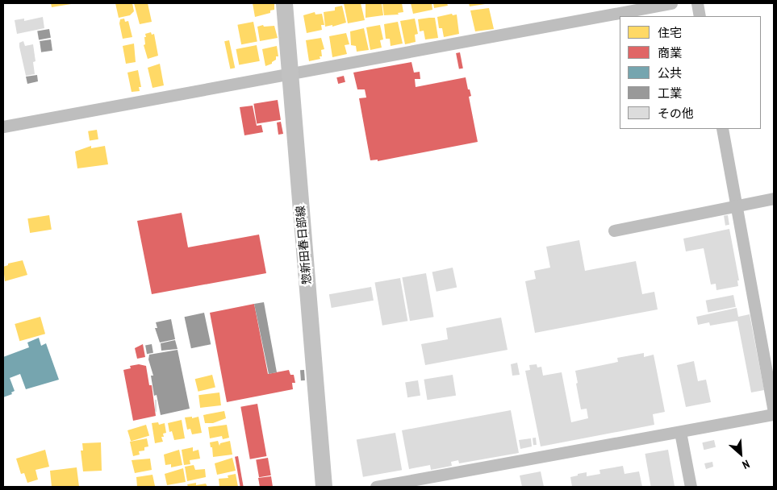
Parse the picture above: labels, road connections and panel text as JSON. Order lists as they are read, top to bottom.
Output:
{
  "streets": {
    "main road": ["惣新田春日部線"]
  },
  "legend": [
    "住宅",
    "商業",
    "公共",
    "工業",
    "その他"
  ],
  "north": "bottom right"
}
